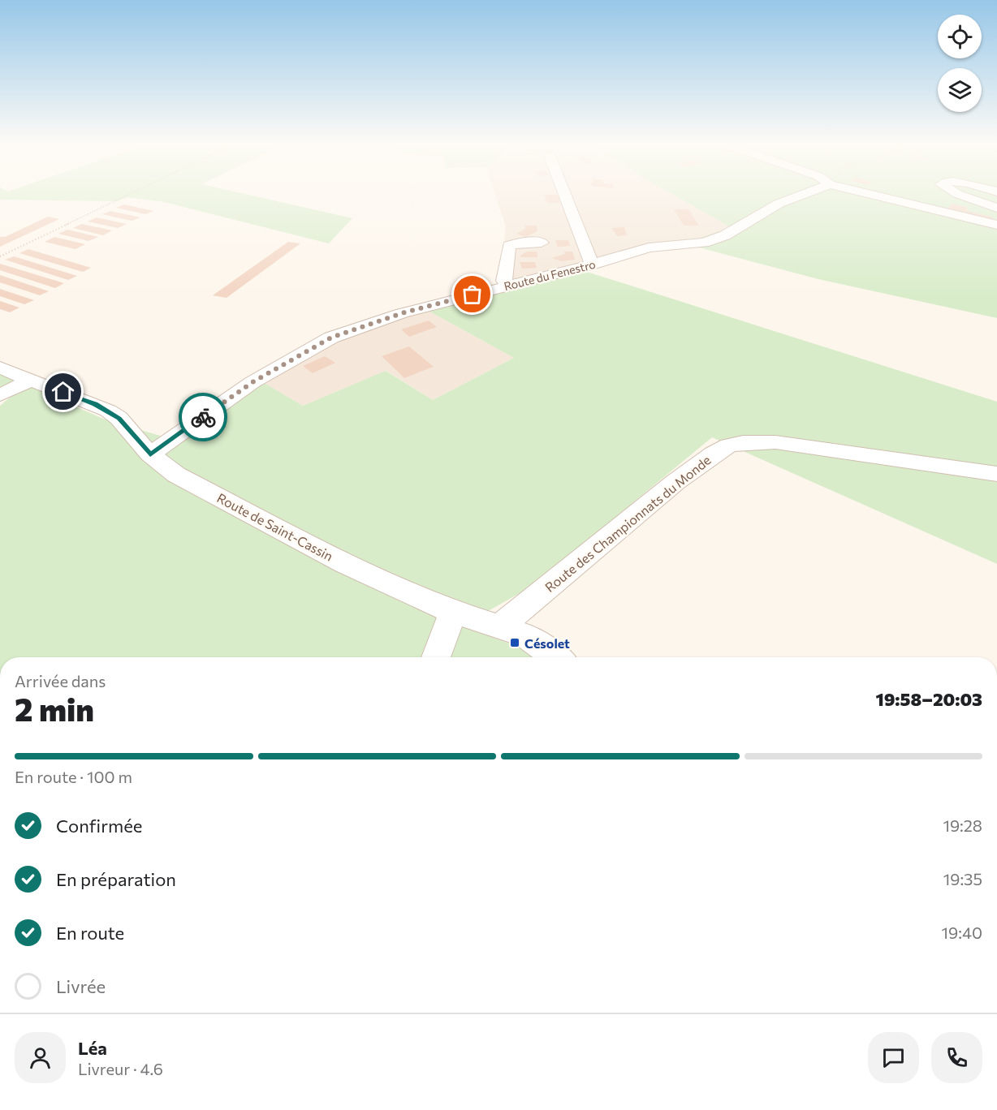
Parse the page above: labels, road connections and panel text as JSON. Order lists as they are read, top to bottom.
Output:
{
  "streets": {
    "street": ["Route du Fenestro", "Route des Championnats du Monde", "Route de Saint-Cassin"]
  },
  "crossings": [
    ["Route du Fenestro", "Route de Saint-Cassin"],
    ["Route des Championnats du Monde", "Route de Saint-Cassin"]
  ],
  "places": {
    "transit": ["Césolet"]
  },
  "page": {
    "heading": ["2 min", "Arrivée dans", "19:58–20:03"],
    "panel": ["Léa", "Livreur · 4.6"],
    "bar": "En route · 100 m",
    "list": [
      ["Confirmée", "19:28"],
      ["En préparation", "19:35"],
      ["En route", "19:40"],
      "Livrée"
    ]
  }
}
